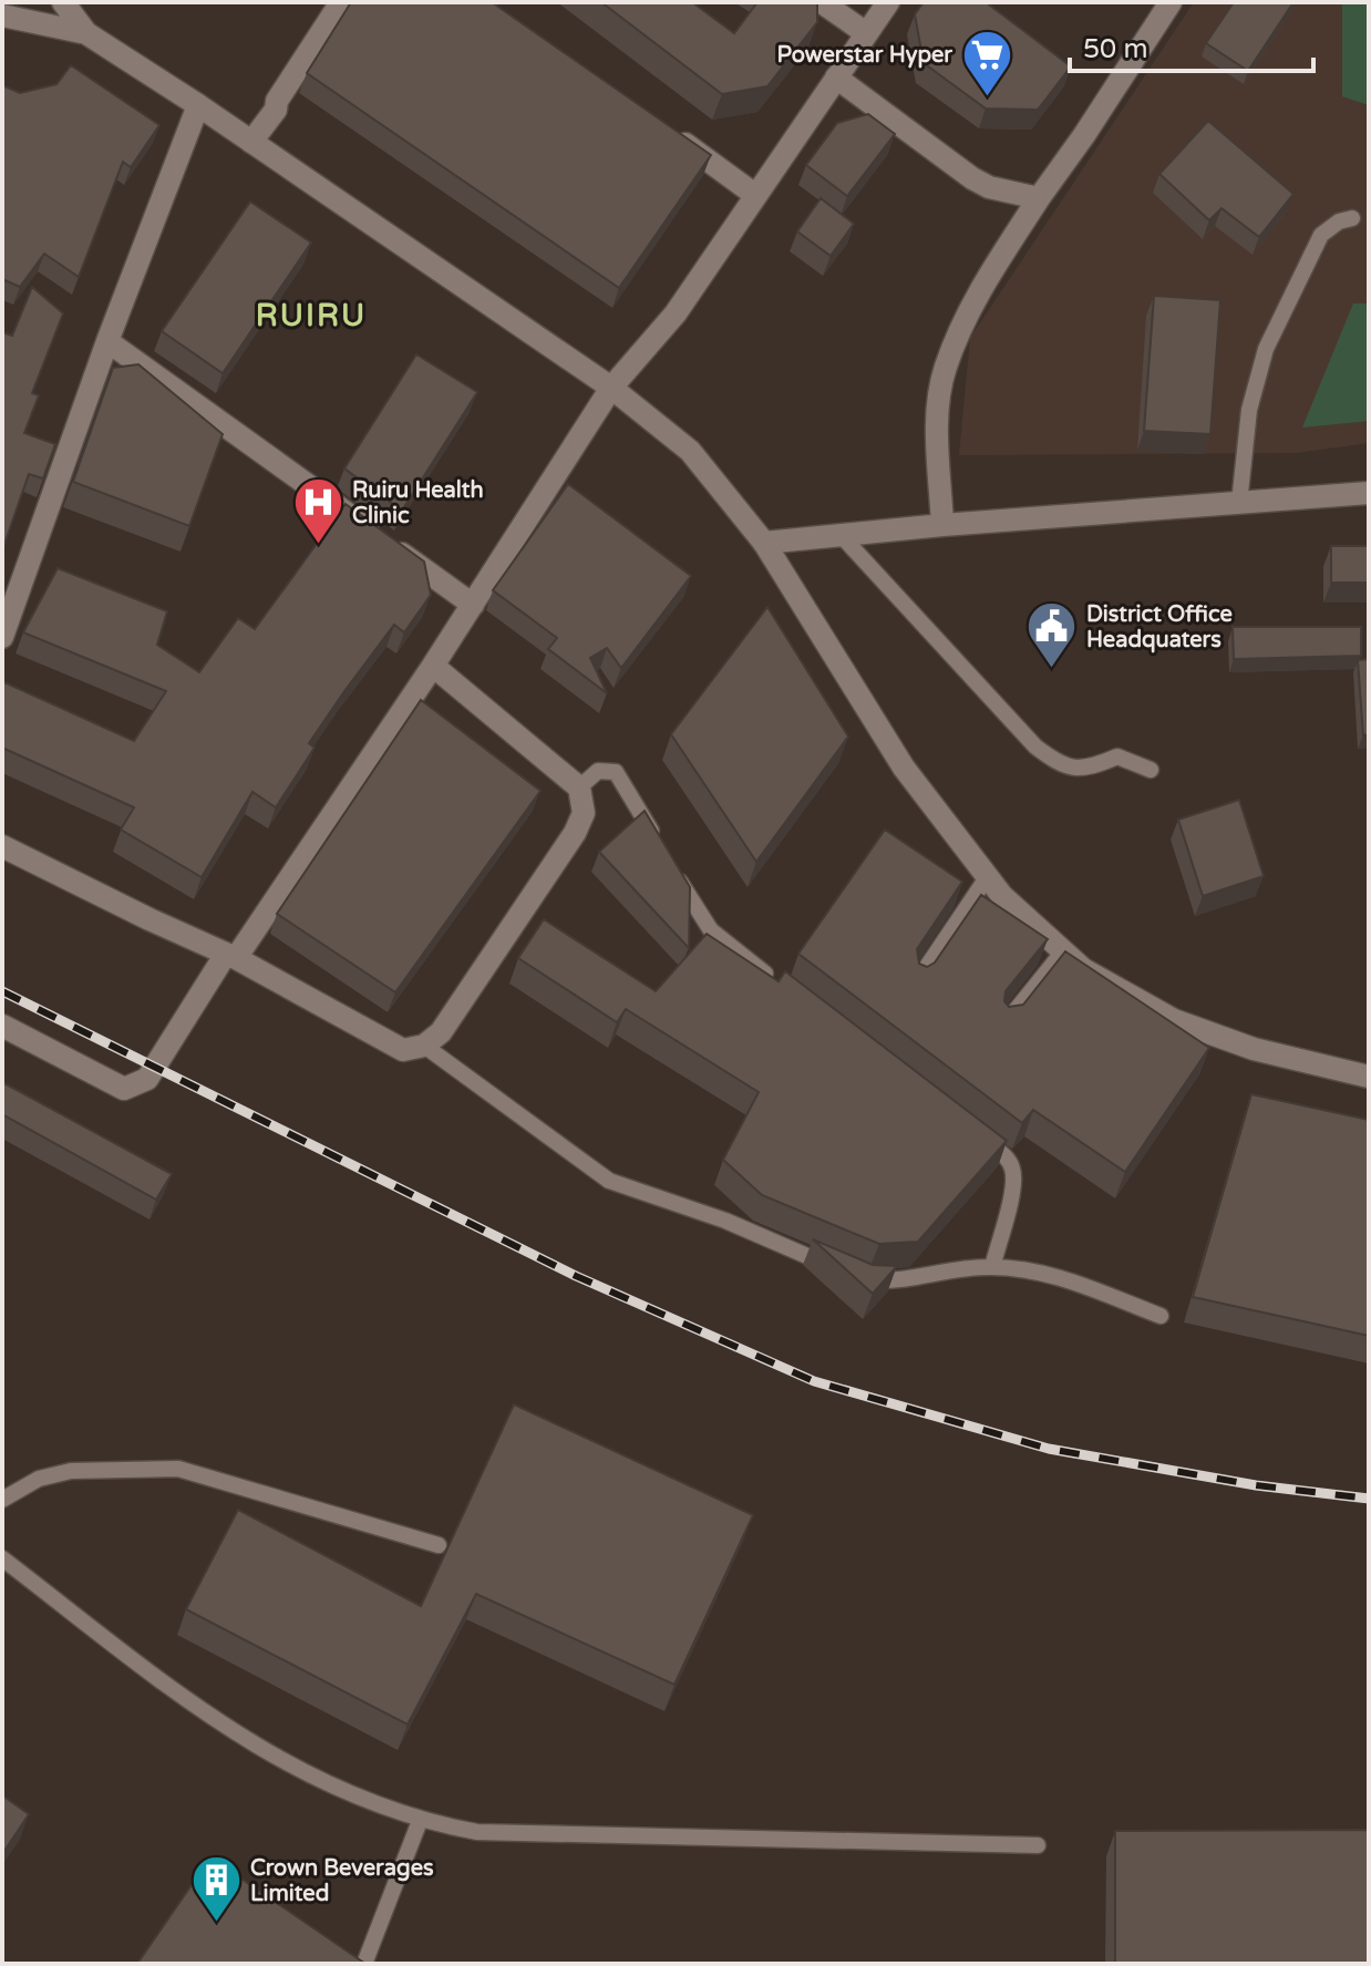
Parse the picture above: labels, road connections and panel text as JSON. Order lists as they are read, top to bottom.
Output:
{
  "districts": ["RUIRU"],
  "places": {
    "supermarket": ["Powerstar Hyper"],
    "hospital": ["Ruiru Health Clinic"],
    "public building": ["District Office Headquaters"],
    "building": ["Crown Beverages Limited"]
  },
  "scale_bar": "50 m"
}
